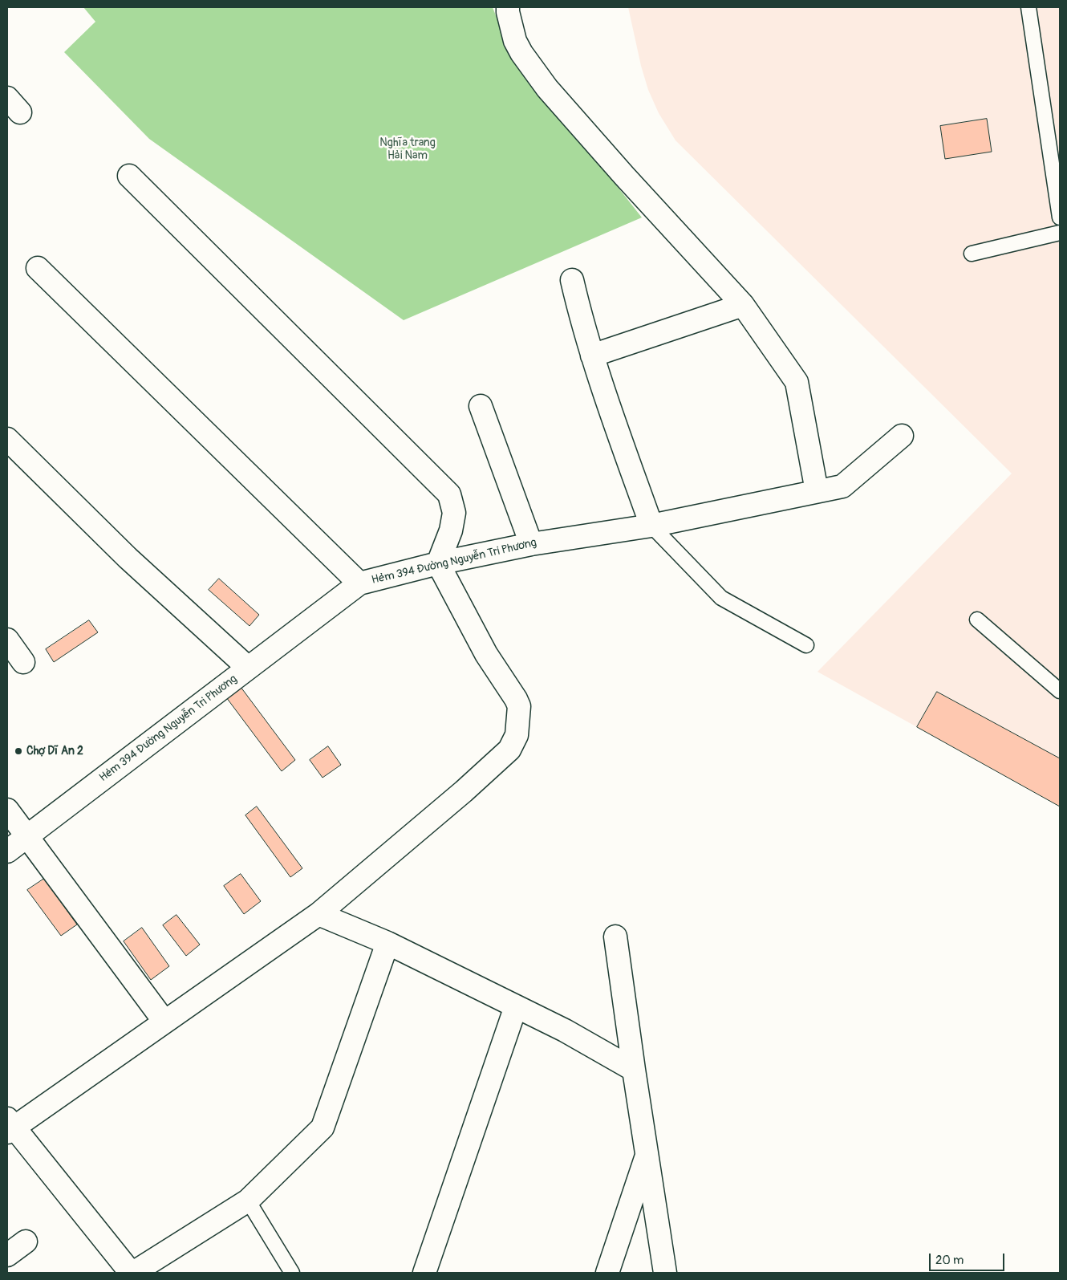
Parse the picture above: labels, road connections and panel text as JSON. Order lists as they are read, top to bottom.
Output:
{
  "streets": {
    "street": ["Hẻm 394 Đường Nguyễn Tri Phương"]
  },
  "parks": ["Nghĩa trang Hải Nam"],
  "places": ["Chợ Dĩ An 2"],
  "scale_bar": "20 m"
}
